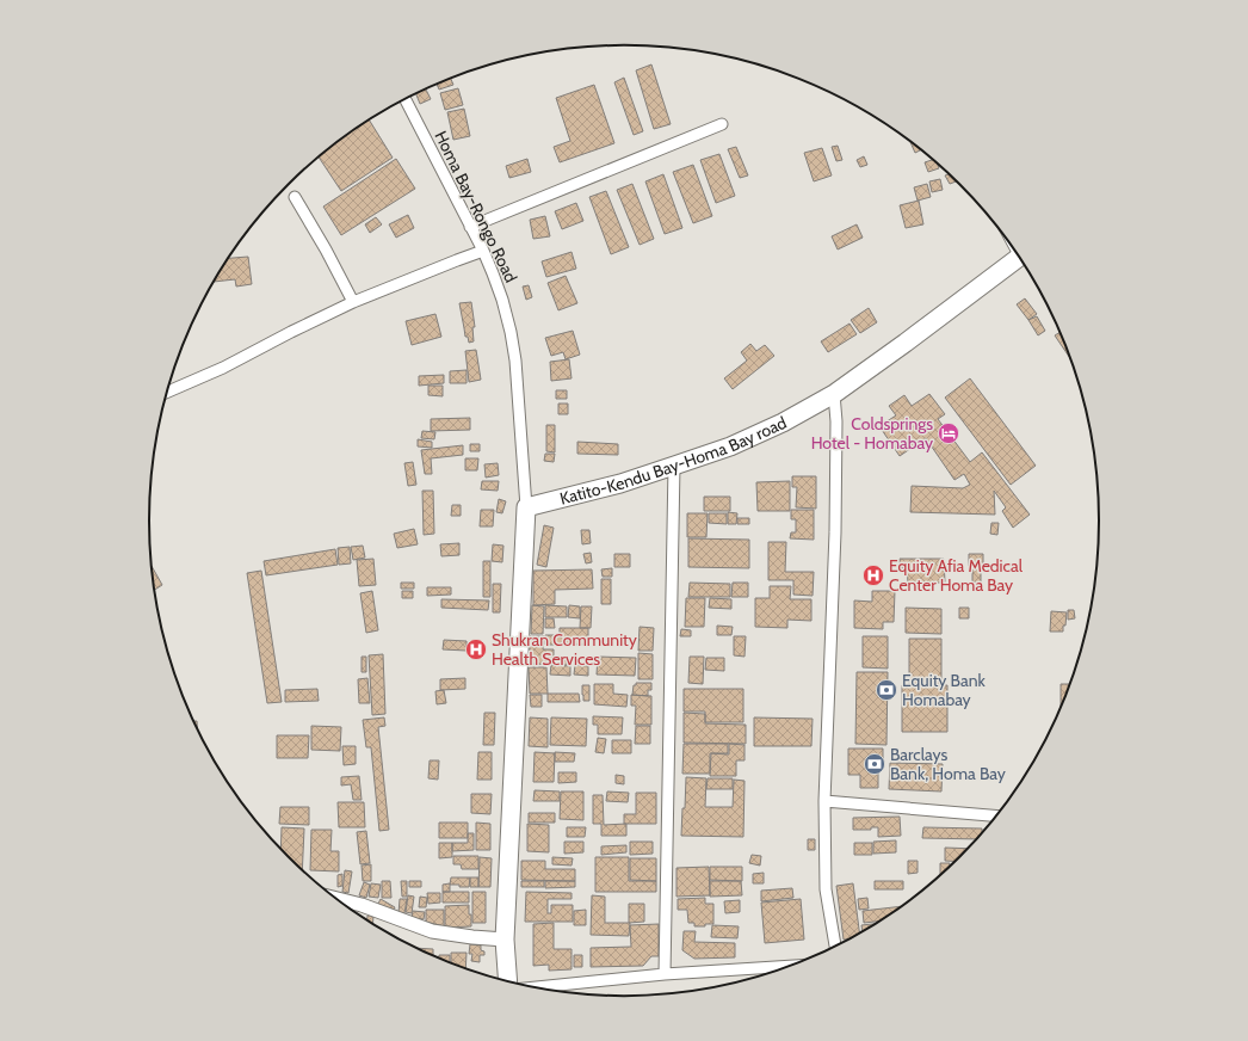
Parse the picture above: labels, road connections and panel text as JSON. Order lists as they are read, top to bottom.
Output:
{
  "streets": {
    "highway": ["Katito-Kendu Bay-Homa Bay road"],
    "street": ["Homa Bay-Rongo Road"]
  },
  "crossings": [
    ["Homa Bay-Rongo Road", "Katito-Kendu Bay-Homa Bay road"]
  ],
  "places": {
    "hotel": ["Coldsprings Hotel - Homabay"],
    "hospital": ["Equity Afia Medical Center Homa Bay", "Shukran Community Health Services"],
    "bank": ["Equity Bank Homabay", "Barclays Bank, Homa Bay"]
  }
}
